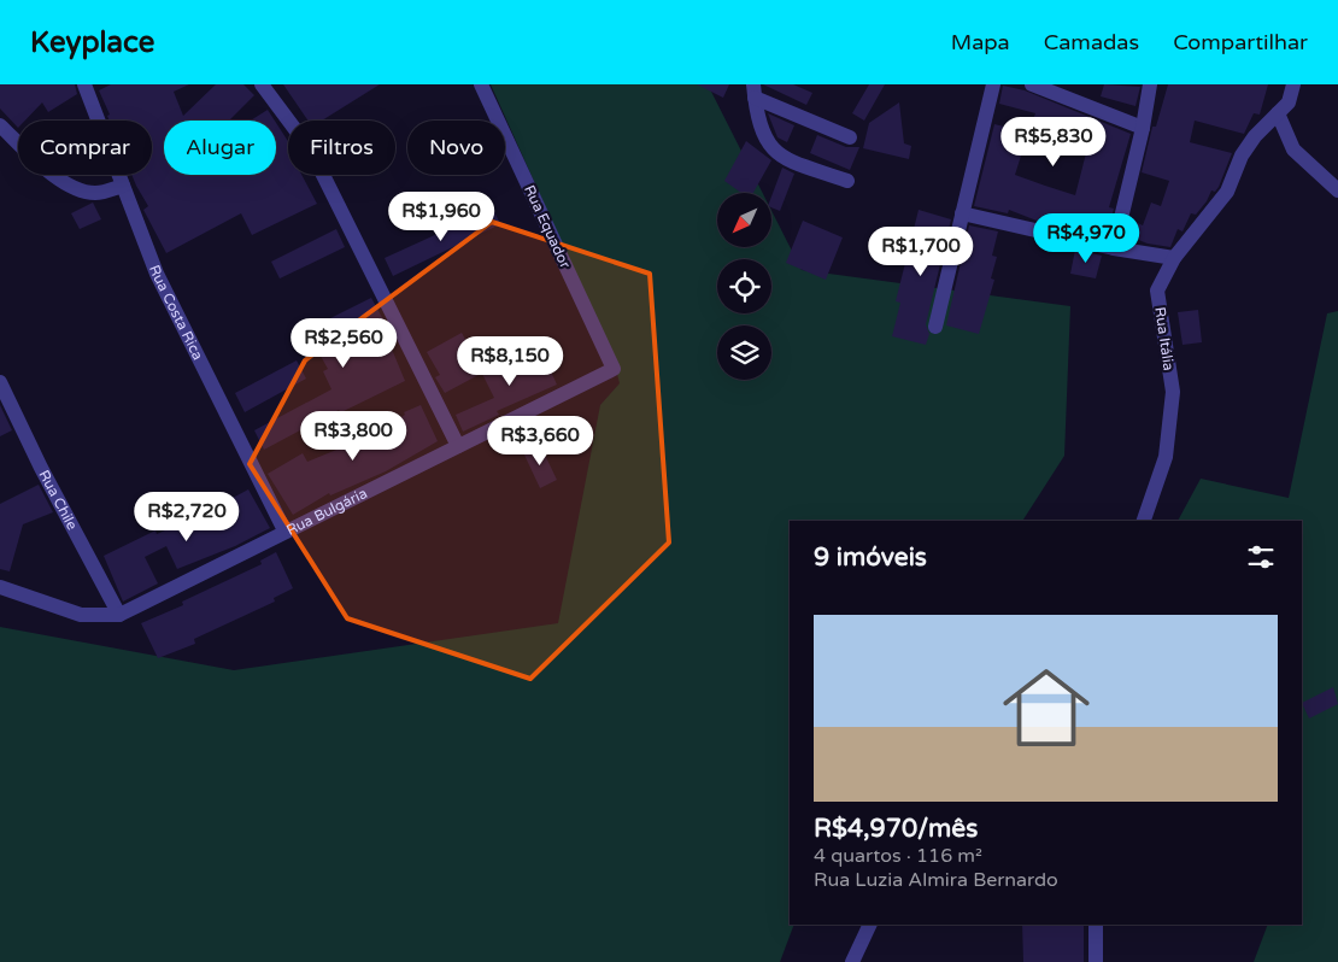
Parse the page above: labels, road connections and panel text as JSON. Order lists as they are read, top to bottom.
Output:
{
  "streets": {
    "street": [
      "Rua Equador",
      "Rua Costa Rica",
      "Rua Itália",
      "Rua Chile",
      "Rua Bulgária"
    ]
  },
  "crossings": [
    ["Rua Equador", "Rua Bulgária"],
    ["Rua Costa Rica", "Rua Bulgária"],
    ["Rua Chile", "Rua Bulgária"]
  ],
  "north": "bottom left",
  "page": {
    "header": "Keyplace",
    "nav": ["Mapa", "Camadas", "Compartilhar"],
    "price": [
      "R$5,830",
      "R$1,960",
      "R$4,970",
      "R$1,700",
      "R$2,560",
      "R$8,150",
      "R$3,800",
      "R$3,660",
      "R$2,720"
    ],
    "chip": [
      "Comprar",
      "Alugar",
      "Filtros",
      "Novo"
    ],
    "heading": "9 imóveis",
    "list": [
      {
        "name": "R$4,970/mês",
        "note": "4 quartos · 116 m² · Rua Luzia Almira Bernardo"
      }
    ]
  }
}
